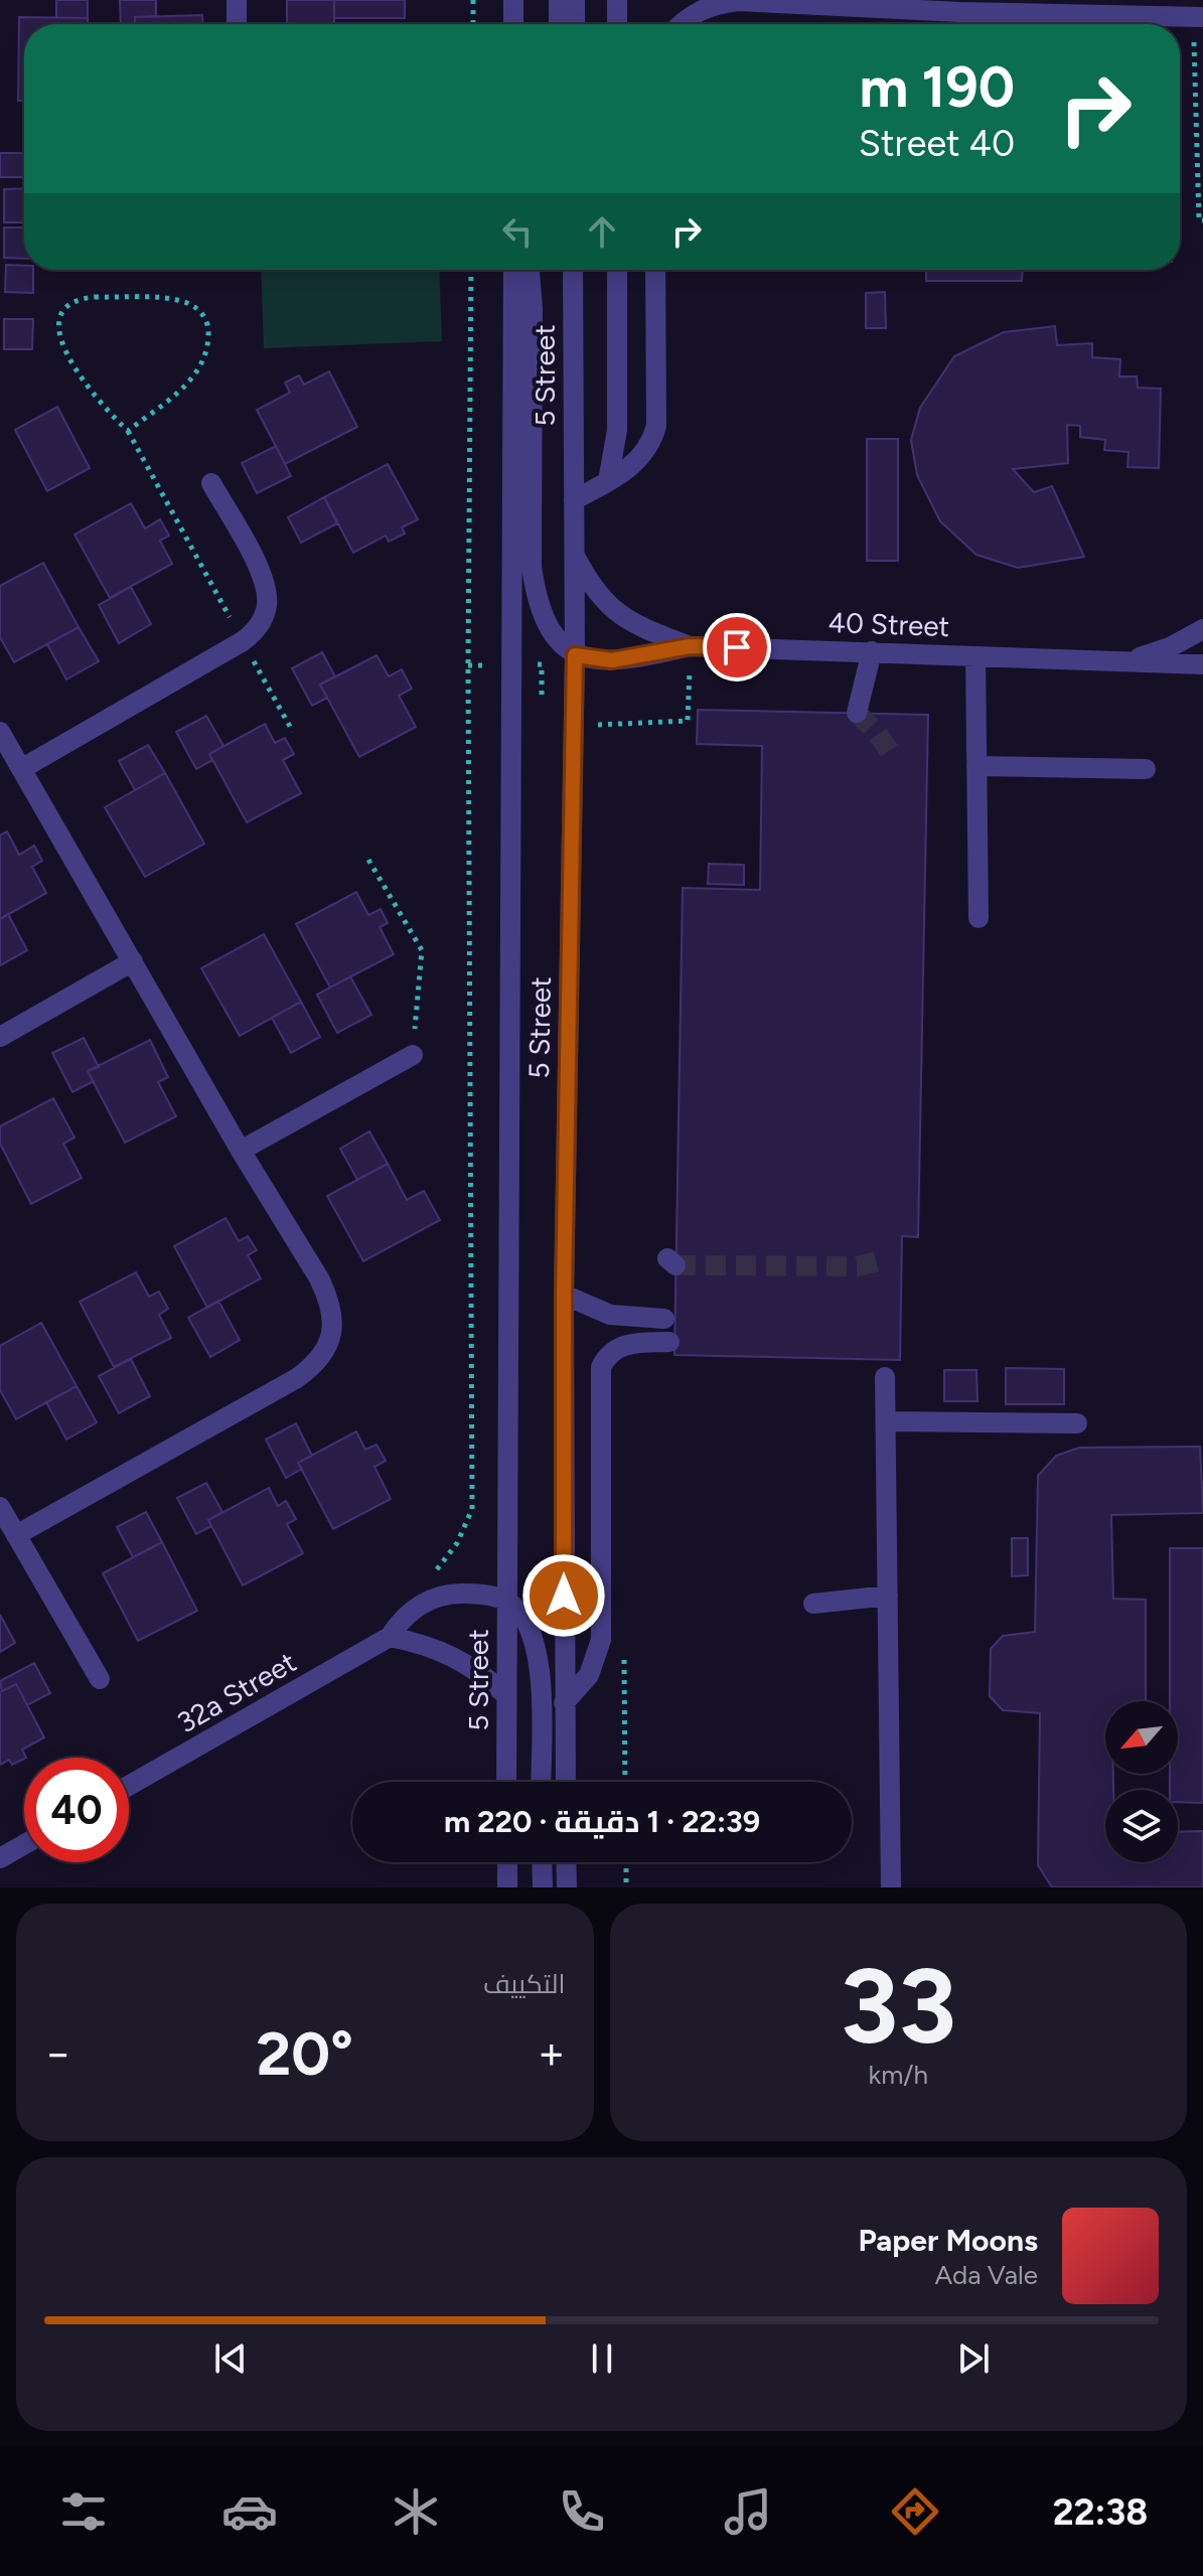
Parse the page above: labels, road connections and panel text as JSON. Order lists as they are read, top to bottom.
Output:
{
  "streets": {
    "street": ["5 Street", "40 Street", "32a Street"]
  },
  "crossings": [
    ["5 Street", "40 Street"],
    ["5 Street", "32a Street"]
  ],
  "north": "bottom left",
  "page": {
    "turn": ["190 m", "40 Street"],
    "limit": "40",
    "trip": "22:39 · 1 دقيقة · 220 m",
    "tile": [
      ["33", "km/h"],
      "التكييف"
    ],
    "heat": ["−", "20°", "+"],
    "song": ["Paper Moons", "Ada Vale"],
    "tabs": "22:38"
  }
}
